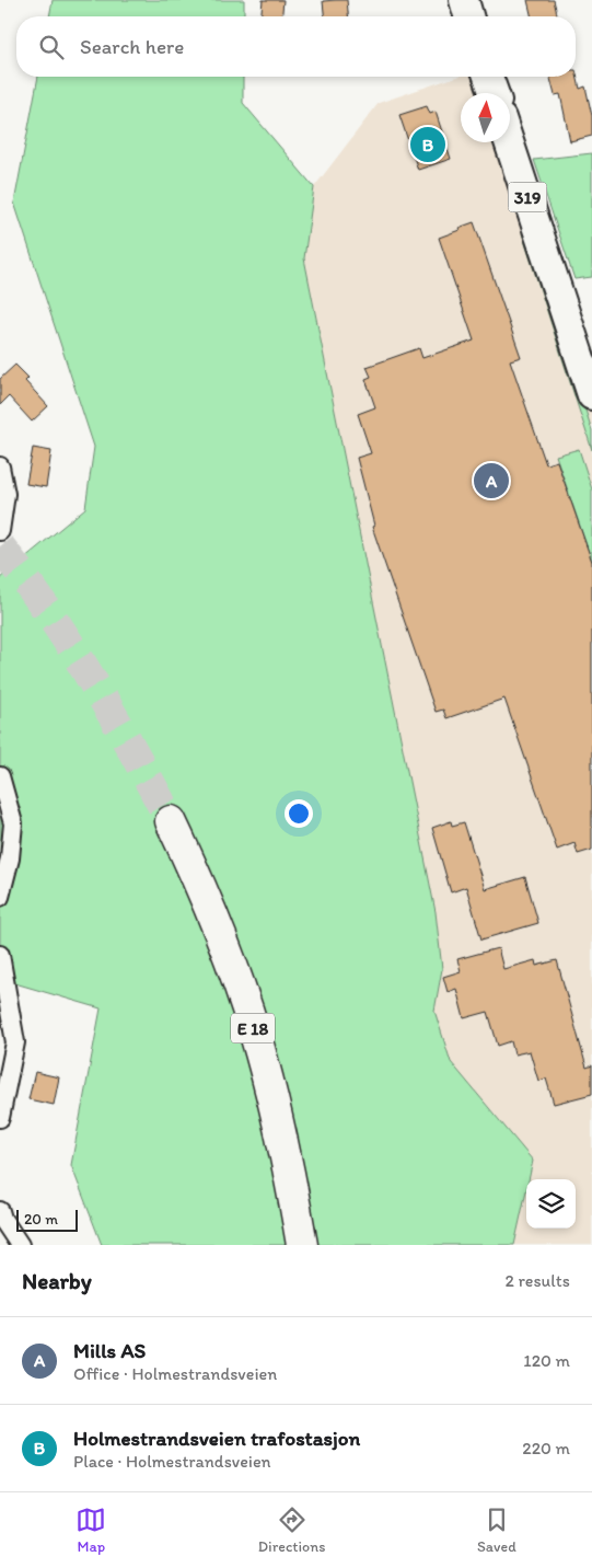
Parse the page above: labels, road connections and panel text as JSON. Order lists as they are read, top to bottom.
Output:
{
  "streets": {
    "highway": ["E 18"],
    "main road": ["319"]
  },
  "scale_bar": "20 m",
  "north": "top",
  "page": {
    "search": "Search here",
    "pins": ["B", "A"],
    "scale": "20 m",
    "heading": ["Nearby", "2 results"],
    "list": [
      {
        "mark": "A",
        "name": "Mills AS",
        "note": "Office · Holmestrandsveien",
        "value": "120 m"
      },
      {
        "mark": "B",
        "name": "Holmestrandsveien trafostasjon",
        "note": "Place · Holmestrandsveien",
        "value": "220 m"
      }
    ],
    "nav": ["Map", "Directions", "Saved"]
  }
}
